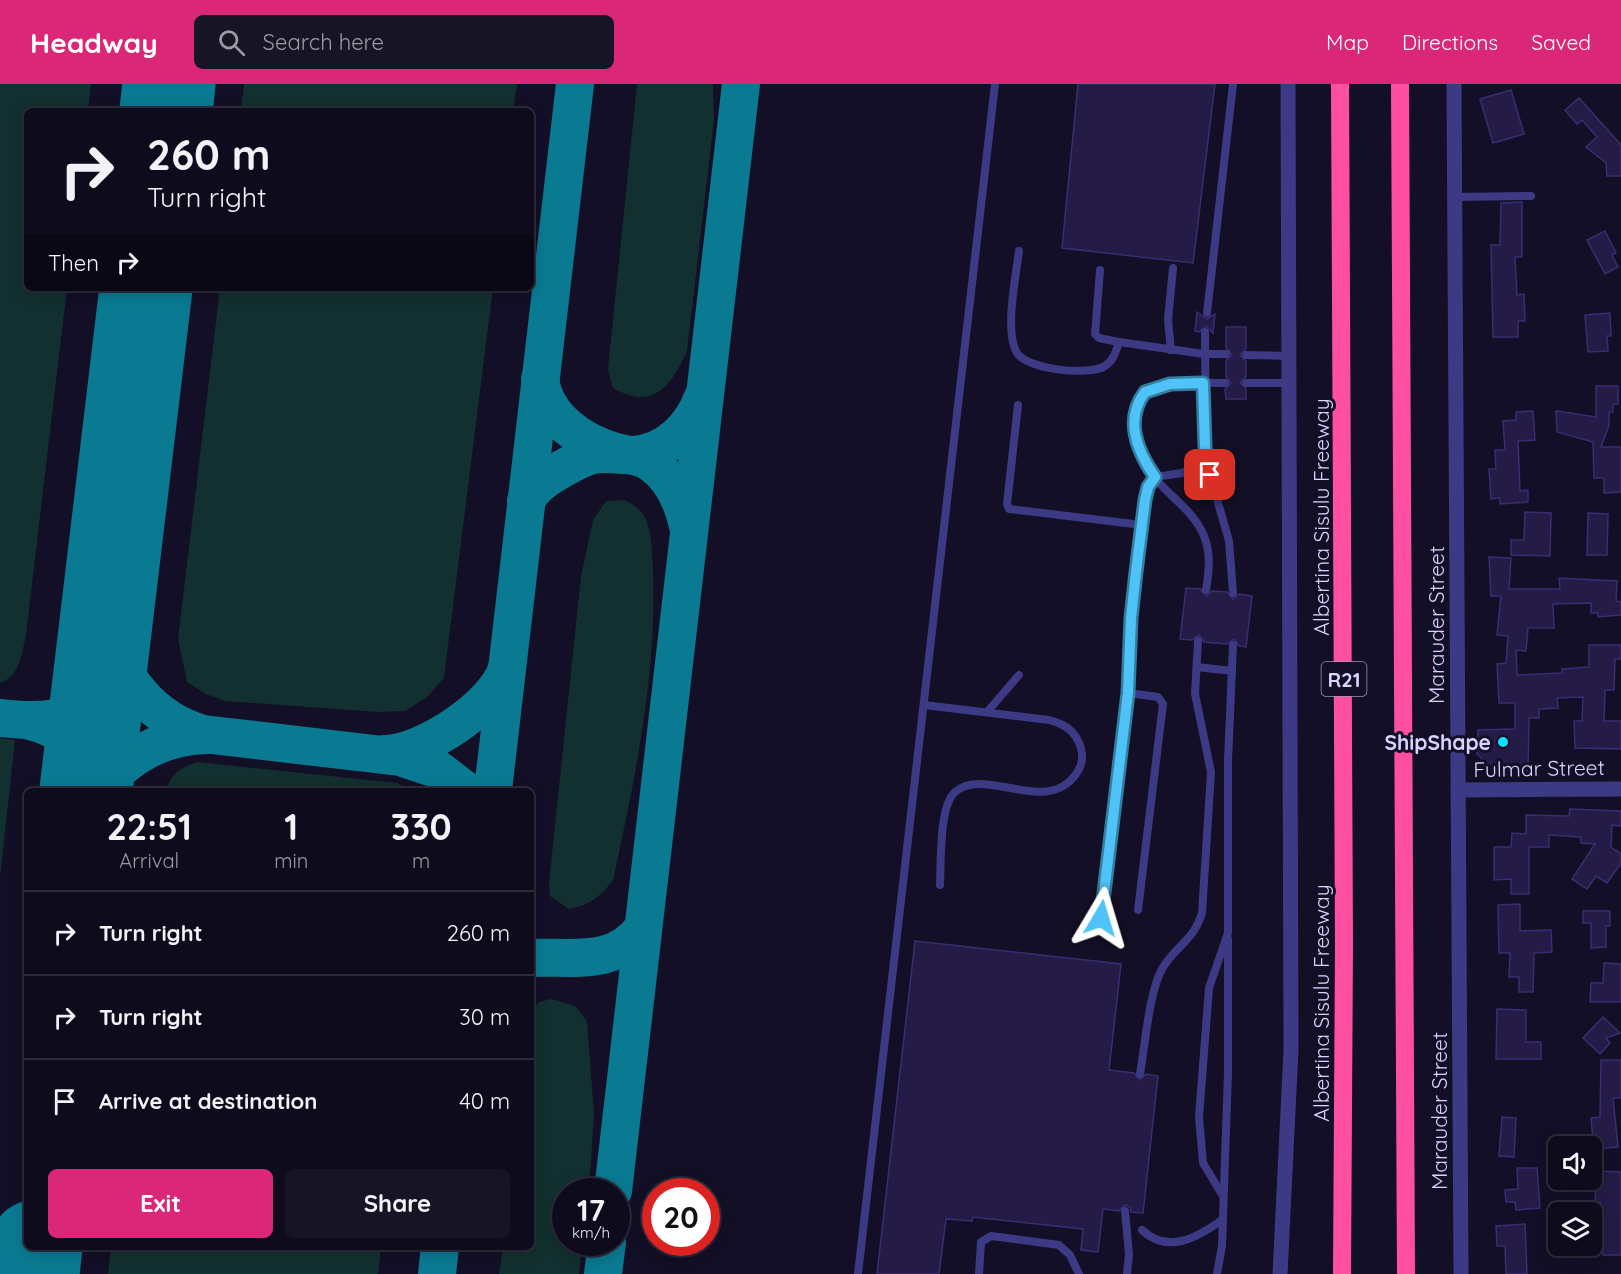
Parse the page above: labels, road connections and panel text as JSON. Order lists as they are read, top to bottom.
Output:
{
  "streets": {
    "highway": ["Albertina Sisulu Freeway", "R21"],
    "street": ["Marauder Street", "Fulmar Street"]
  },
  "crossings": [
    ["Marauder Street", "Fulmar Street"]
  ],
  "places": ["ShipShape"],
  "page": {
    "header": "Headway",
    "search": "Search here",
    "nav": ["Map", "Directions", "Saved"],
    "turn": ["260 m", "Turn right"],
    "then": "Then",
    "eta": [
      "22:51",
      "Arrival",
      "1",
      "min",
      "330",
      "m"
    ],
    "list": [
      {
        "name": "Turn right",
        "value": "260 m"
      },
      {
        "name": "Turn right",
        "value": "30 m"
      },
      {
        "name": "Arrive at destination",
        "value": "40 m"
      }
    ],
    "buttons": ["Exit", "Share"],
    "speed": "17 km/h",
    "limit": "20"
  }
}
